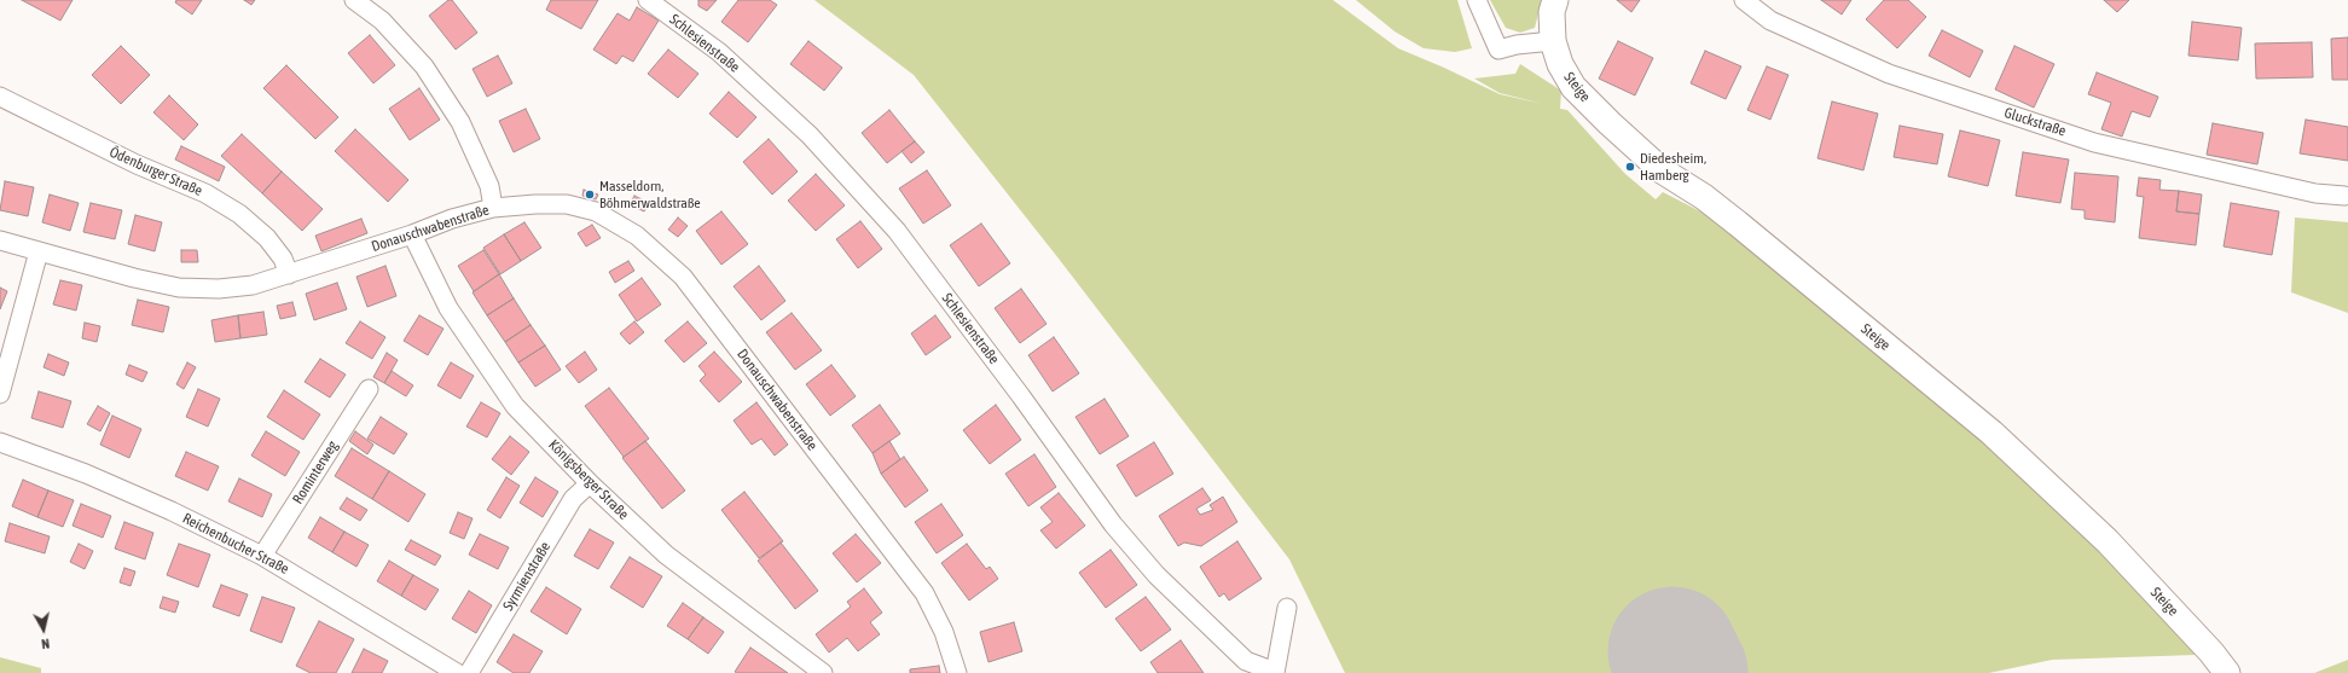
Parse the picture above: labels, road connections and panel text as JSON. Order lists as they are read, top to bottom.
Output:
{
  "streets": {
    "street": [
      "Schlesienstraße",
      "Steige",
      "Gluckstraße",
      "Ödenburger Straße",
      "Donauschwabenstraße",
      "Rominterweg",
      "Königsberger Straße",
      "Reichenbucher Straße",
      "Syrmienstraße"
    ]
  },
  "crossings": [
    ["Ödenburger Straße", "Donauschwabenstraße"],
    ["Donauschwabenstraße", "Königsberger Straße"],
    ["Rominterweg", "Reichenbucher Straße"],
    ["Königsberger Straße", "Syrmienstraße"]
  ],
  "places": ["Diedesheim, Hamberg", "Masseldorn, Böhmerwaldstraße"],
  "north": "bottom"
}
